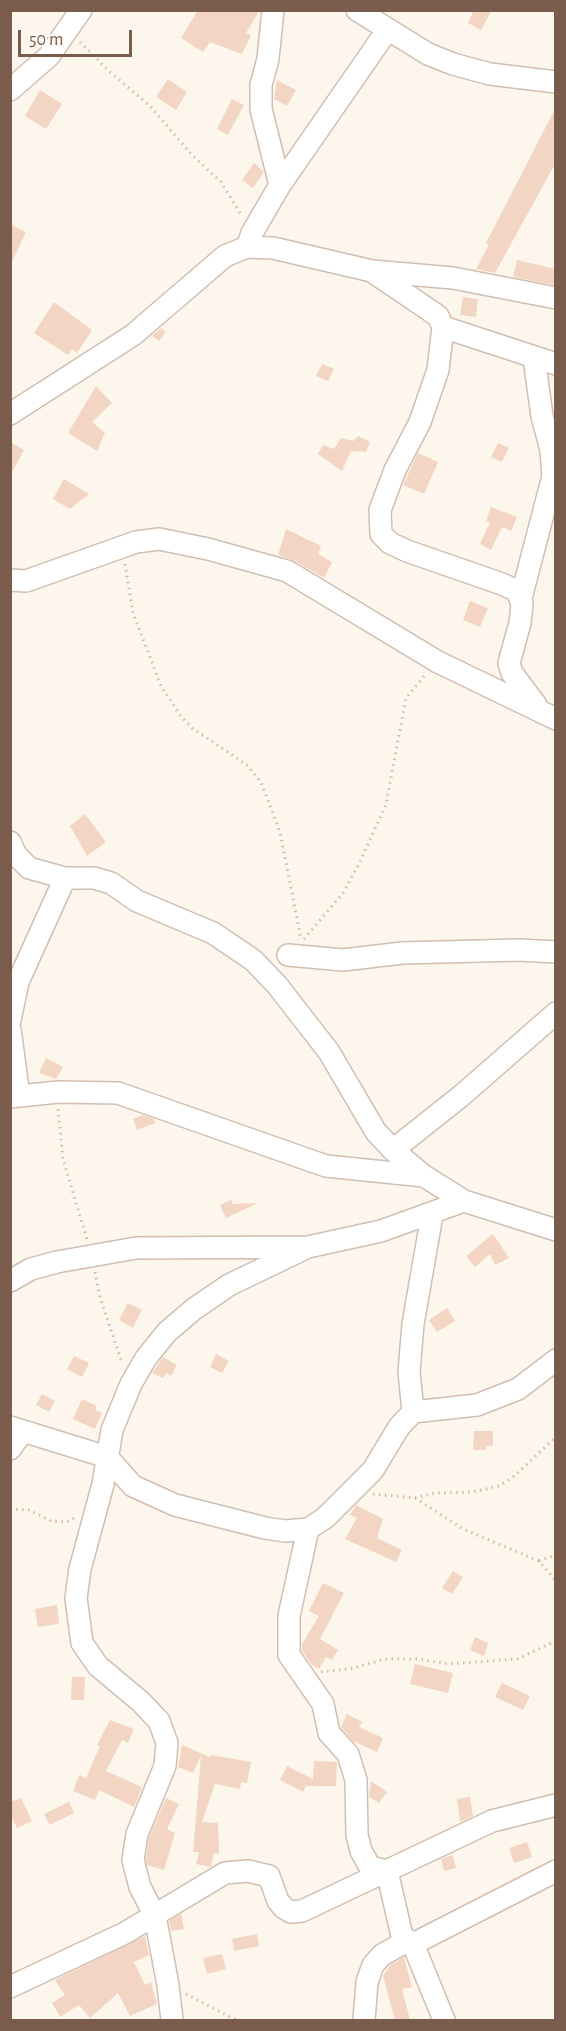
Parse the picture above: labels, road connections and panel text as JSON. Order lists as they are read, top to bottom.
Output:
{
  "scale_bar": "50 m"
}
